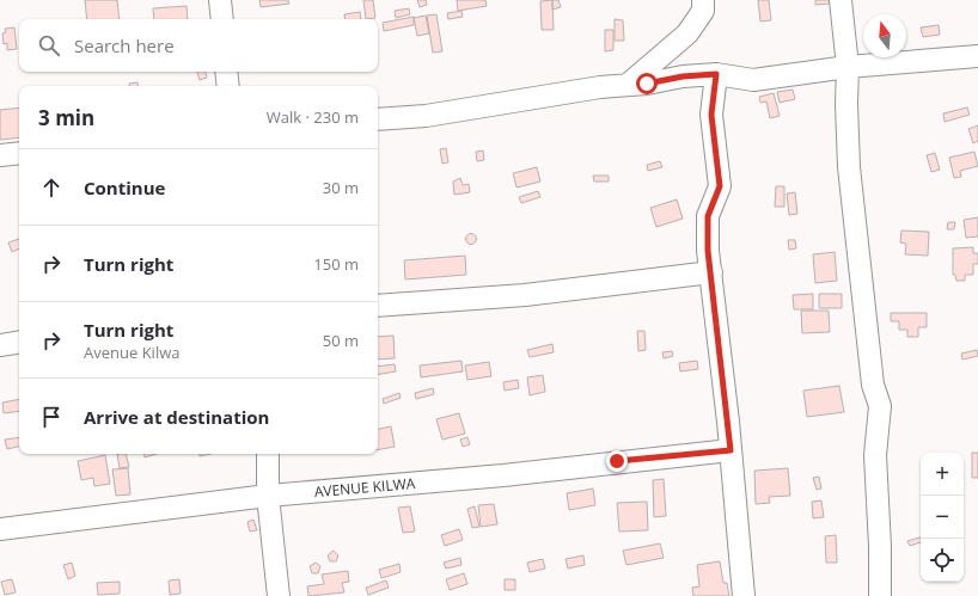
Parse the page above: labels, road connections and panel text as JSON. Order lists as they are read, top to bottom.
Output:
{
  "streets": {
    "street": ["AVENUE KILWA"]
  },
  "north": "top",
  "page": {
    "search": "Search here",
    "heading": ["3 min", "Walk · 230 m"],
    "list": [
      ["Continue", "30 m"],
      ["Turn right", "150 m"],
      ["Turn right", "Avenue Kilwa", "50 m"],
      "Arrive at destination"
    ],
    "map_buttons": ["+", "−"]
  }
}
